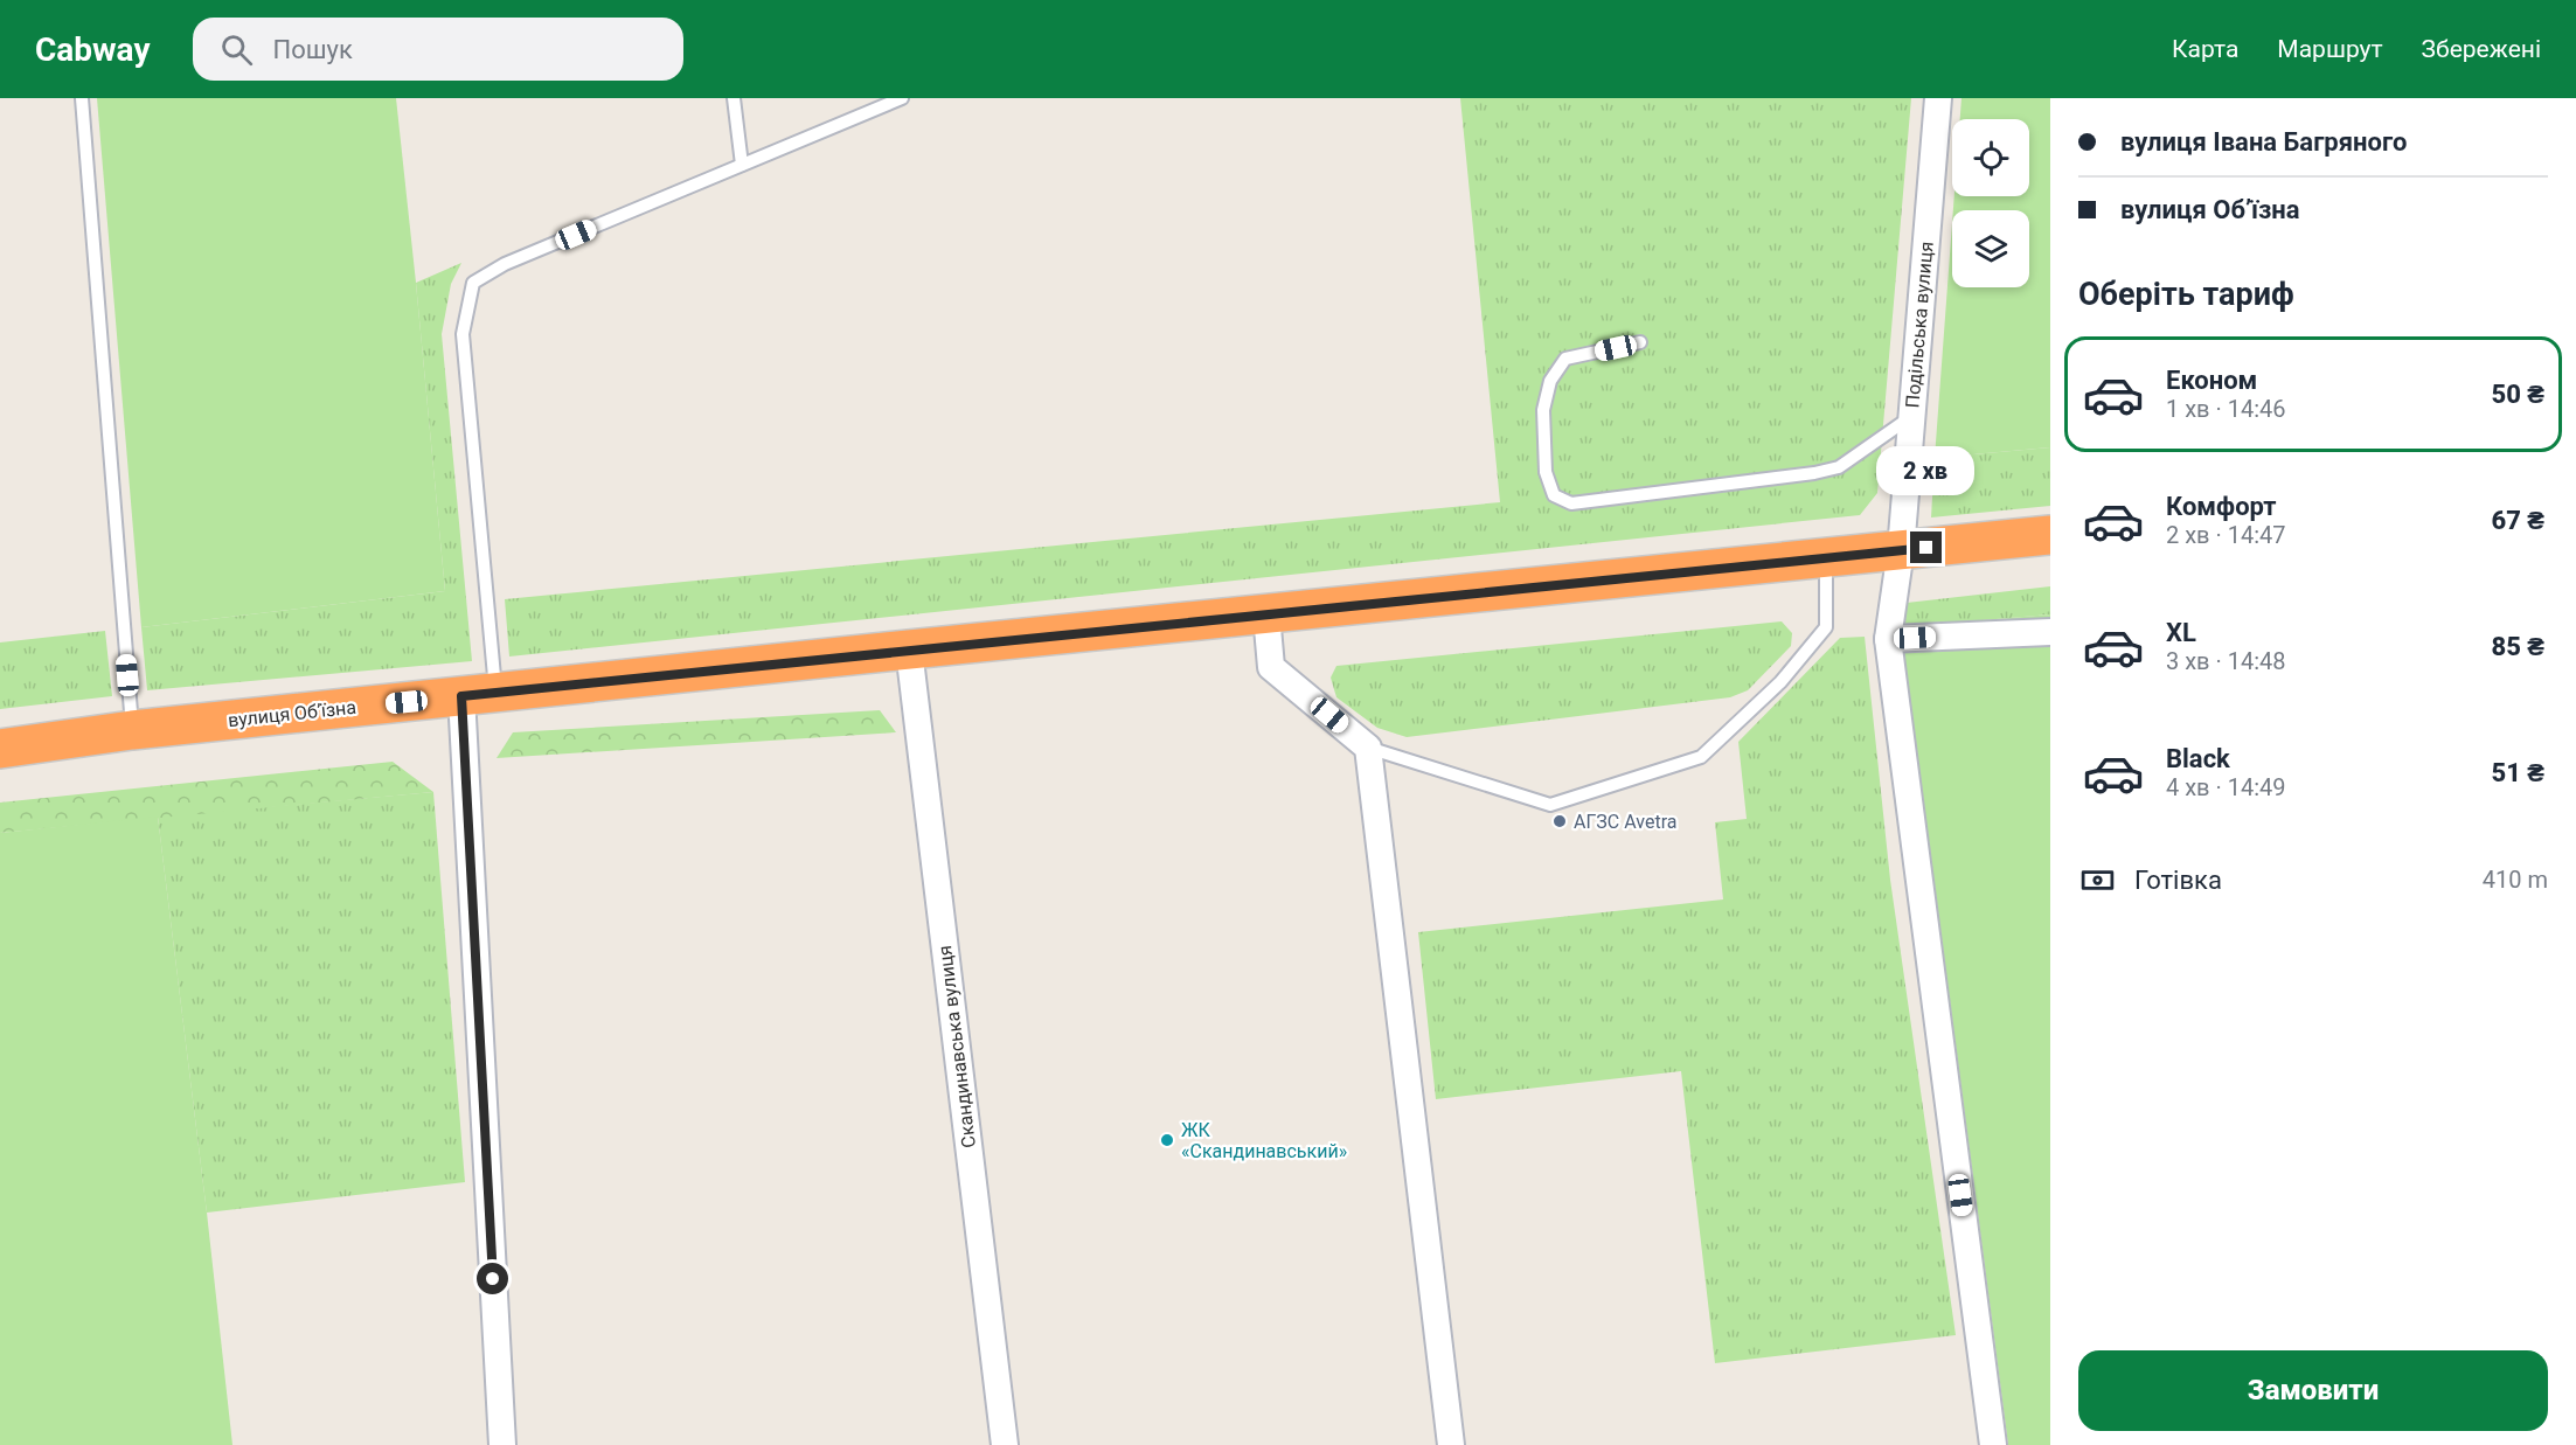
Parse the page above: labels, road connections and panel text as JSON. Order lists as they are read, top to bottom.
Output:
{
  "streets": {
    "highway": ["вулиця Об’їзна"],
    "street": ["Подільська вулиця", "Скандинавська вулиця"]
  },
  "crossings": [
    ["Подільська вулиця", "вулиця Об’їзна"],
    ["вулиця Об’їзна", "Скандинавська вулиця"]
  ],
  "places": ["АГЗС Avetra", "ЖК «Скандинавський»"],
  "page": {
    "header": "Cabway",
    "search": "Пошук",
    "nav": ["Карта", "Маршрут", "Збережені"],
    "banner": ["вулиця Івана Багряного", "вулиця Об’їзна"],
    "heading": "Оберіть тариф",
    "list": [
      {
        "name": "Економ",
        "note": "1 хв · 14:46",
        "value": "50 ₴"
      },
      {
        "name": "Комфорт",
        "note": "2 хв · 14:47",
        "value": "67 ₴"
      },
      {
        "name": "XL",
        "note": "3 хв · 14:48",
        "value": "85 ₴"
      },
      {
        "name": "Black",
        "note": "4 хв · 14:49",
        "value": "51 ₴"
      }
    ],
    "bubble": "2 хв",
    "pay": ["Готівка", "410 m"],
    "buttons": "Замовити"
  }
}
